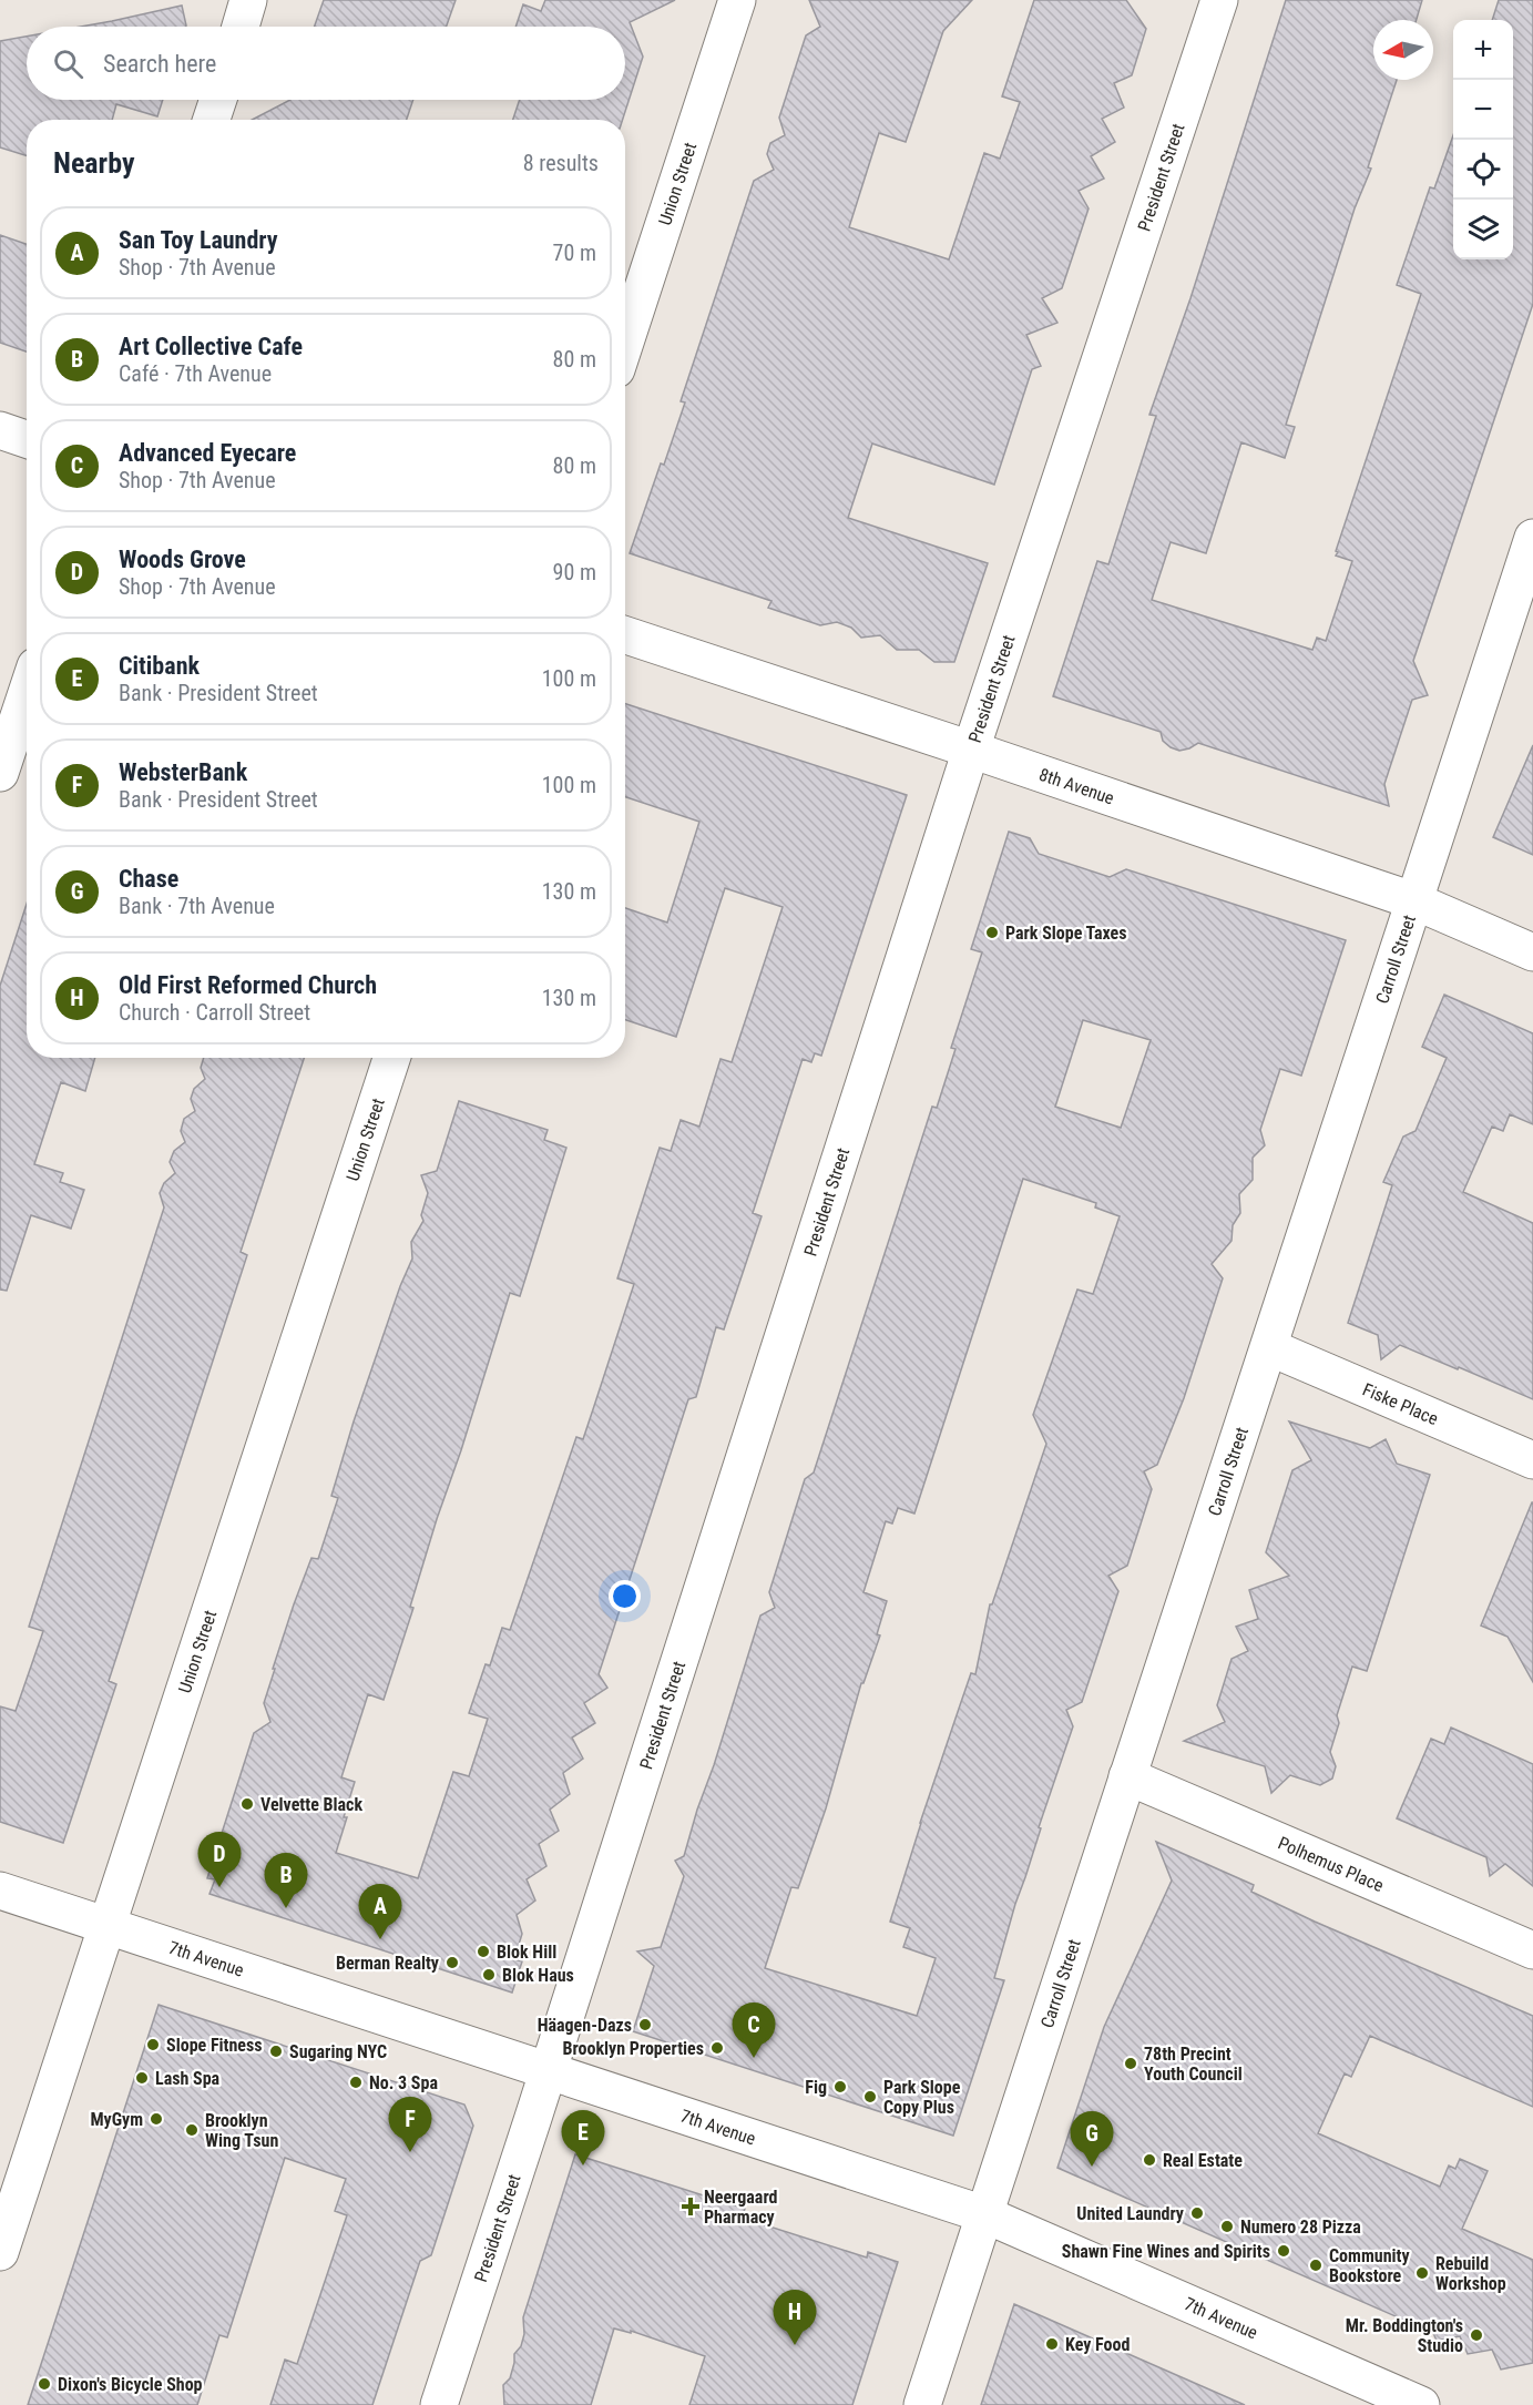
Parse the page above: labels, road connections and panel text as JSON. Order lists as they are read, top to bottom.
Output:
{
  "streets": {
    "street": [
      "President Street",
      "Union Street",
      "8th Avenue",
      "Carroll Street",
      "Fiske Place",
      "Polhemus Place",
      "7th Avenue"
    ]
  },
  "crossings": [
    ["President Street", "8th Avenue"],
    ["President Street", "7th Avenue"],
    ["Union Street", "7th Avenue"],
    ["8th Avenue", "Carroll Street"],
    ["Carroll Street", "Fiske Place"],
    ["Carroll Street", "Polhemus Place"],
    ["Carroll Street", "7th Avenue"]
  ],
  "places": {
    "other": [
      "Park Slope Taxes",
      "Velvette Black",
      "Blok Hill",
      "Berman Realty",
      "Blok Haus",
      "Häagen-Dazs",
      "Slope Fitness",
      "Brooklyn Properties",
      "Sugaring NYC",
      "78th Precint Youth Council",
      "Lash Spa",
      "No. 3 Spa",
      "Fig",
      "Park Slope Copy Plus",
      "MyGym",
      "Brooklyn Wing Tsun",
      "Real Estate",
      "United Laundry",
      "Numero 28 Pizza",
      "Shawn Fine Wines and Spirits",
      "Community Bookstore",
      "Rebuild Workshop",
      "Mr. Boddington's Studio",
      "Key Food",
      "Dixon's Bicycle Shop"
    ],
    "health": ["Neergaard Pharmacy"]
  },
  "north": "left",
  "page": {
    "map_buttons": ["+", "−"],
    "search": "Search here",
    "heading": ["Nearby", "8 results"],
    "list": [
      {
        "mark": "A",
        "name": "San Toy Laundry",
        "note": "Shop · 7th Avenue",
        "value": "70 m"
      },
      {
        "mark": "B",
        "name": "Art Collective Cafe",
        "note": "Café · 7th Avenue",
        "value": "80 m"
      },
      {
        "mark": "C",
        "name": "Advanced Eyecare",
        "note": "Shop · 7th Avenue",
        "value": "80 m"
      },
      {
        "mark": "D",
        "name": "Woods Grove",
        "note": "Shop · 7th Avenue",
        "value": "90 m"
      },
      {
        "mark": "E",
        "name": "Citibank",
        "note": "Bank · President Street",
        "value": "100 m"
      },
      {
        "mark": "F",
        "name": "WebsterBank",
        "note": "Bank · President Street",
        "value": "100 m"
      },
      {
        "mark": "G",
        "name": "Chase",
        "note": "Bank · 7th Avenue",
        "value": "130 m"
      },
      {
        "mark": "H",
        "name": "Old First Reformed Church",
        "note": "Church · Carroll Street",
        "value": "130 m"
      }
    ],
    "pins": [
      "D",
      "B",
      "A",
      "C",
      "F",
      "E",
      "G",
      "H"
    ]
  }
}
